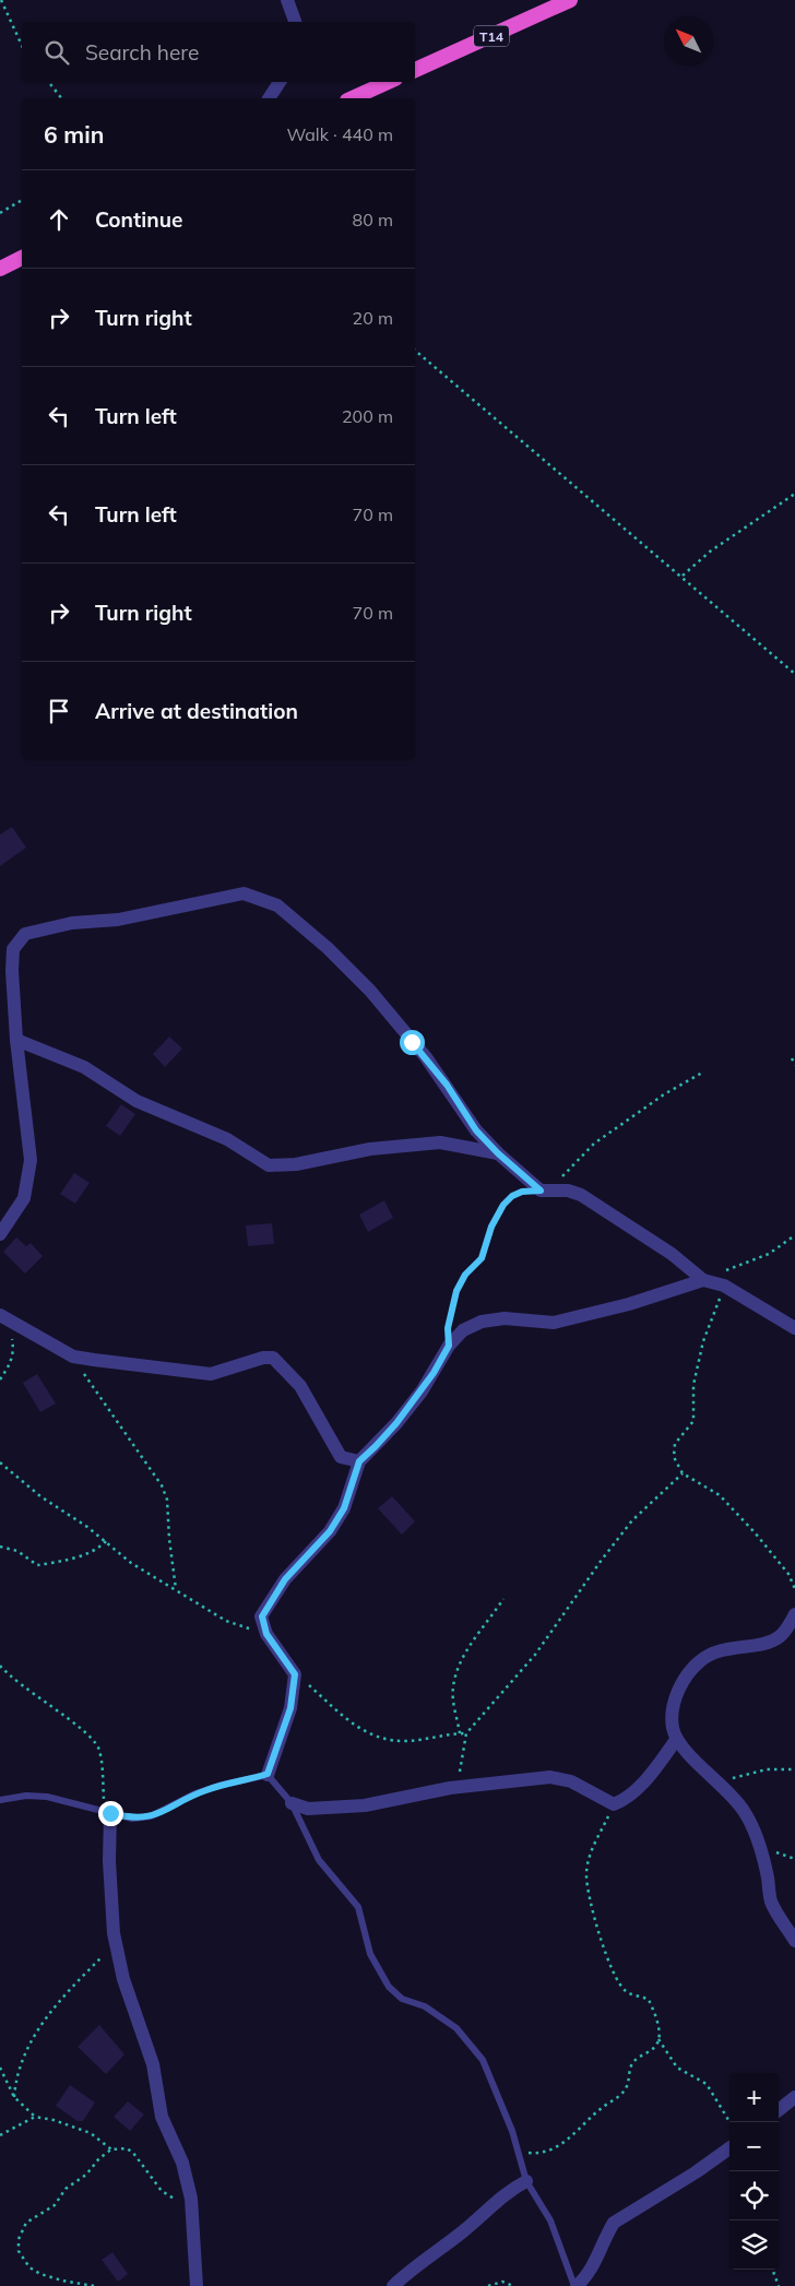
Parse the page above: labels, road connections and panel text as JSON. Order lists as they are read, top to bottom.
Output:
{
  "streets": {
    "highway": ["T14"]
  },
  "north": "top left",
  "page": {
    "search": "Search here",
    "heading": ["6 min", "Walk · 440 m"],
    "list": [
      ["Continue", "80 m"],
      ["Turn right", "20 m"],
      ["Turn left", "200 m"],
      ["Turn left", "70 m"],
      ["Turn right", "70 m"],
      "Arrive at destination"
    ],
    "map_buttons": ["+", "−"]
  }
}
